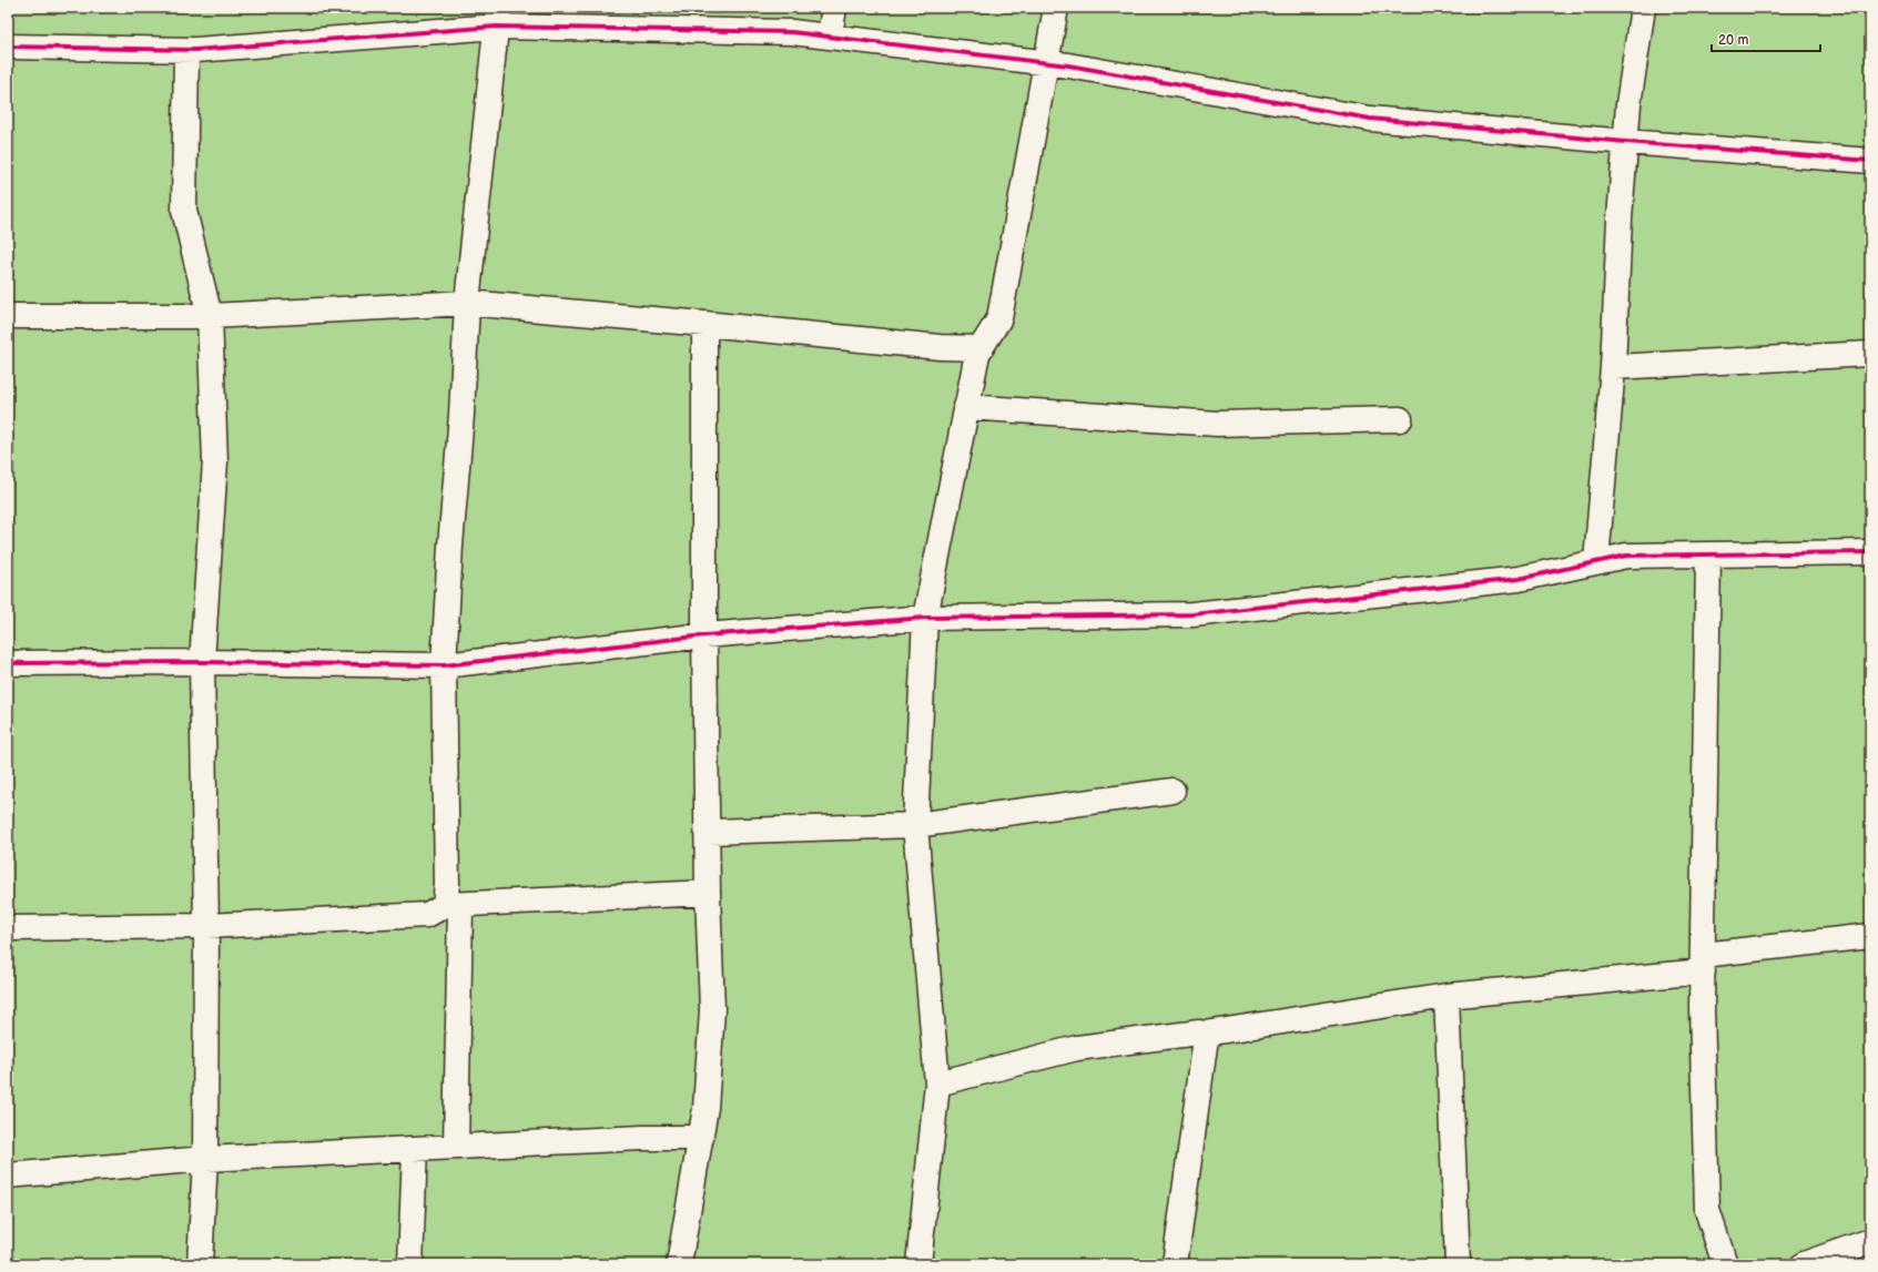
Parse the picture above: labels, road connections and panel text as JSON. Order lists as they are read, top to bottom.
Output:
{
  "scale_bar": "20 m"
}
